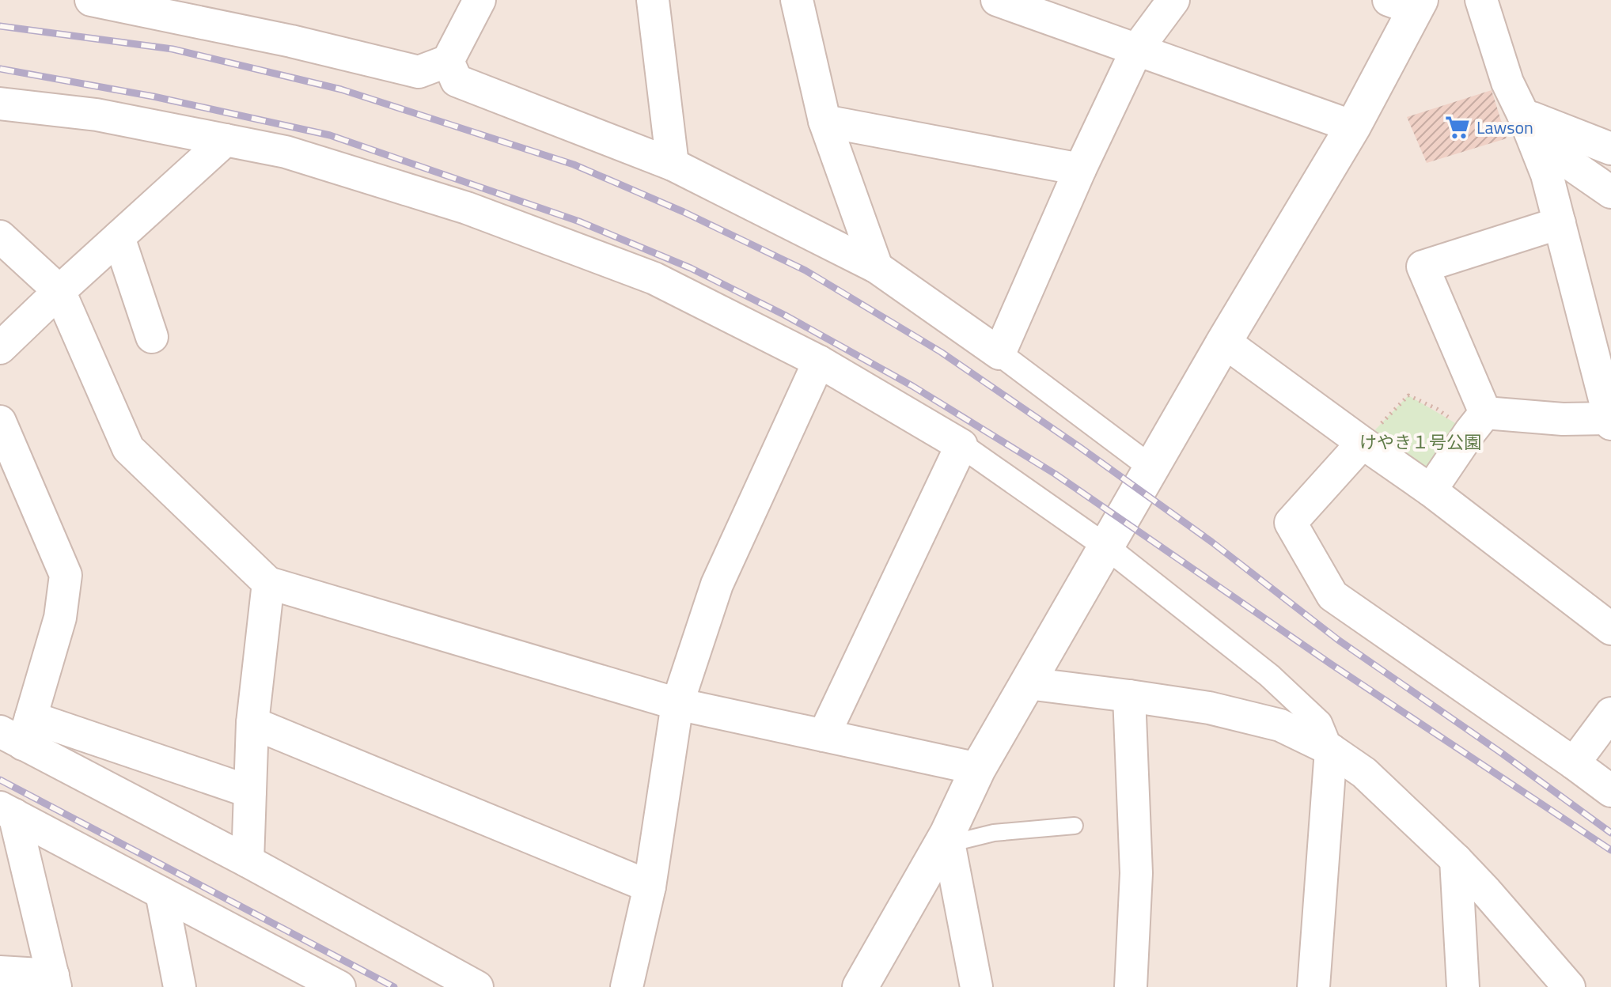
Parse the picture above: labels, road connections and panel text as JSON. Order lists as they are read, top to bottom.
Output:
{
  "parks": ["けやき１号公園"],
  "places": {
    "supermarket": ["Lawson"]
  }
}
